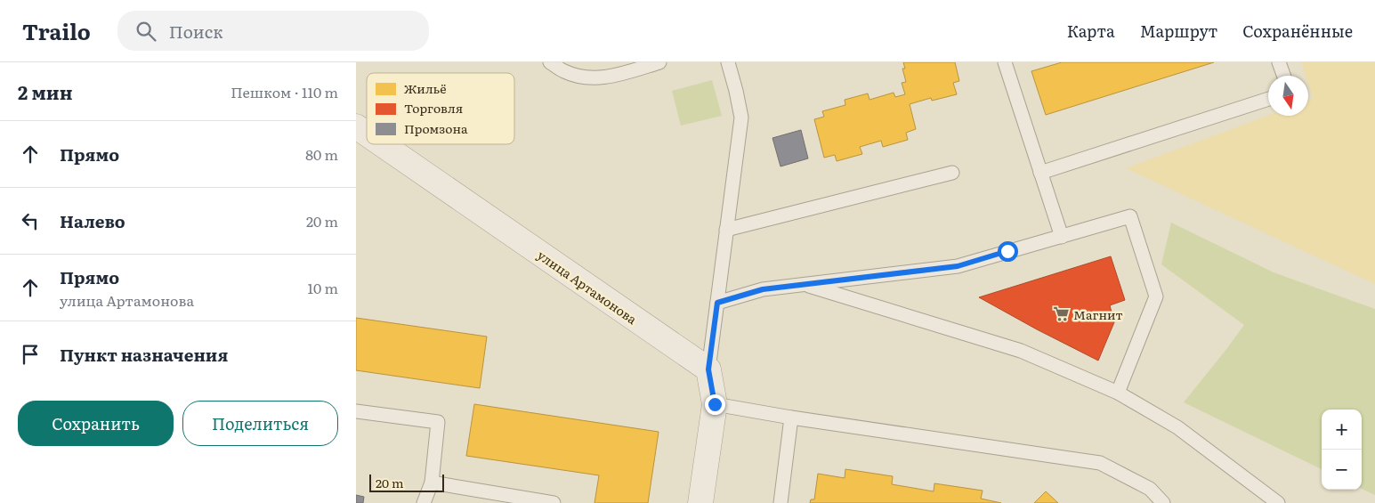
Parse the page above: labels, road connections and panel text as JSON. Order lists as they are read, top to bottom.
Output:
{
  "streets": {
    "street": ["улица Артамонова"]
  },
  "places": {
    "supermarket": ["Магнит"]
  },
  "legend": ["Жильё", "Торговля", "Промзона"],
  "scale_bar": "20 m",
  "north": "bottom",
  "page": {
    "header": "Trailo",
    "search": "Поиск",
    "nav": ["Карта", "Маршрут", "Сохранённые"],
    "heading": ["2 мин", "Пешком · 110 m"],
    "list": [
      ["Прямо", "80 m"],
      ["Налево", "20 m"],
      ["Прямо", "улица Артамонова", "10 m"],
      "Пункт назначения"
    ],
    "buttons": ["Сохранить", "Поделиться"],
    "map_buttons": ["+", "−"],
    "scale": "20 m"
  }
}
